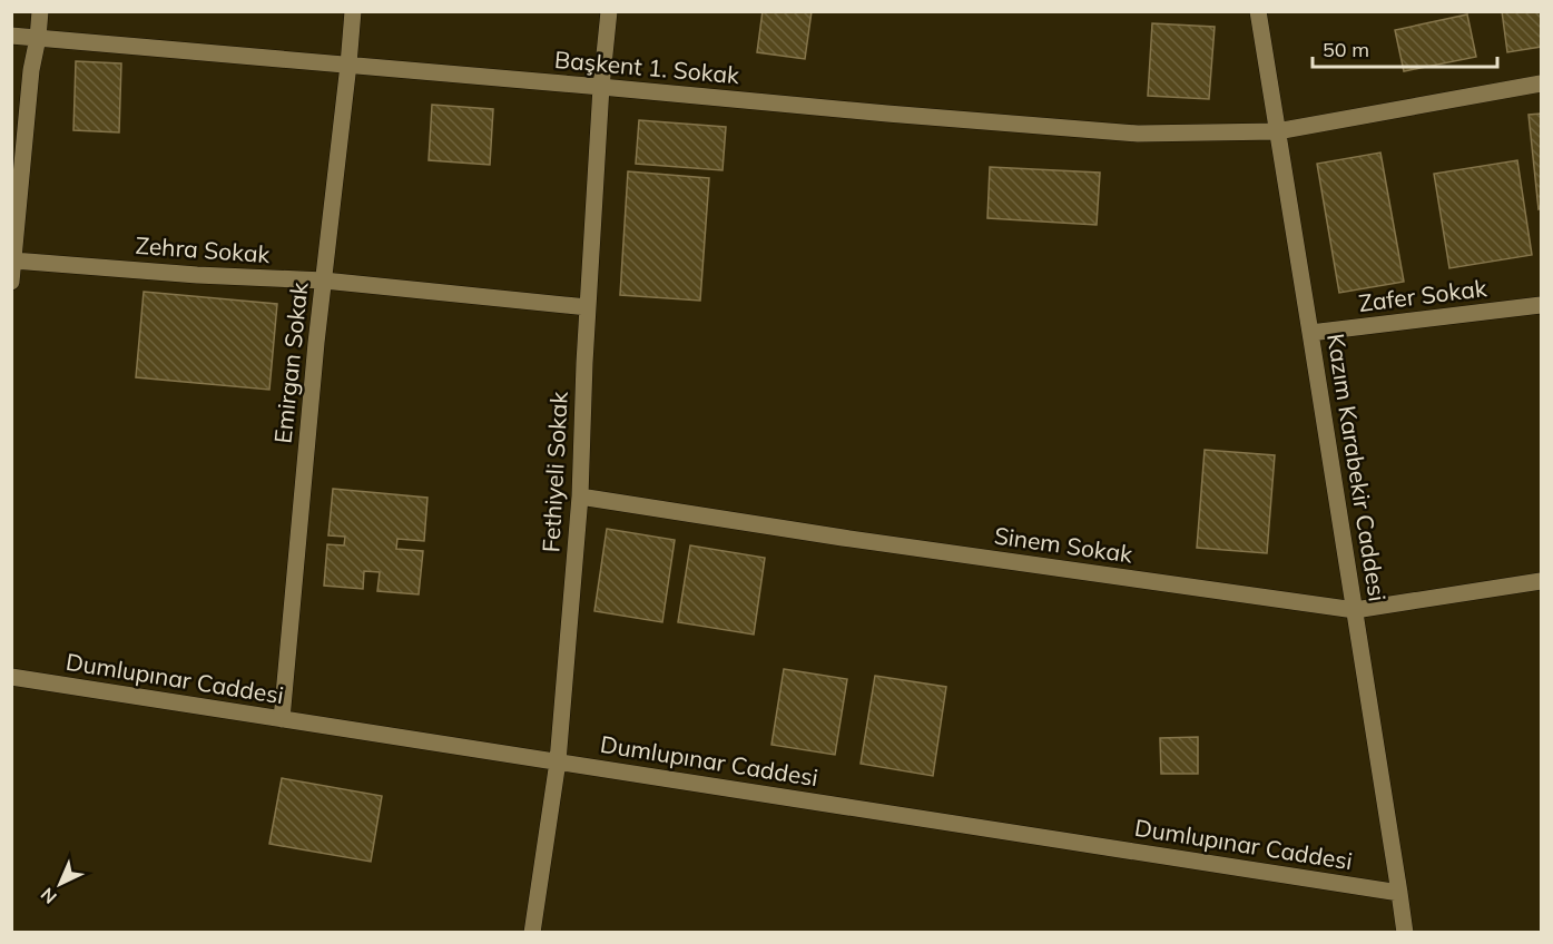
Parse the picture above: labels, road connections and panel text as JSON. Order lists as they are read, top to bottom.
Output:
{
  "streets": {
    "street": [
      "Başkent 1. Sokak",
      "Zehra Sokak",
      "Zafer Sokak",
      "Emirgan Sokak",
      "Kazım Karabekir Caddesi",
      "Fethiyeli Sokak",
      "Sinem Sokak",
      "Dumlupınar Caddesi"
    ]
  },
  "crossings": [
    ["Başkent 1. Sokak", "Emirgan Sokak"],
    ["Başkent 1. Sokak", "Kazım Karabekir Caddesi"],
    ["Başkent 1. Sokak", "Fethiyeli Sokak"],
    ["Zehra Sokak", "Emirgan Sokak"],
    ["Zehra Sokak", "Fethiyeli Sokak"],
    ["Zafer Sokak", "Kazım Karabekir Caddesi"],
    ["Emirgan Sokak", "Dumlupınar Caddesi"],
    ["Kazım Karabekir Caddesi", "Sinem Sokak"],
    ["Kazım Karabekir Caddesi", "Dumlupınar Caddesi"],
    ["Fethiyeli Sokak", "Sinem Sokak"],
    ["Fethiyeli Sokak", "Dumlupınar Caddesi"]
  ],
  "scale_bar": "50 m",
  "north": "bottom left"
}
